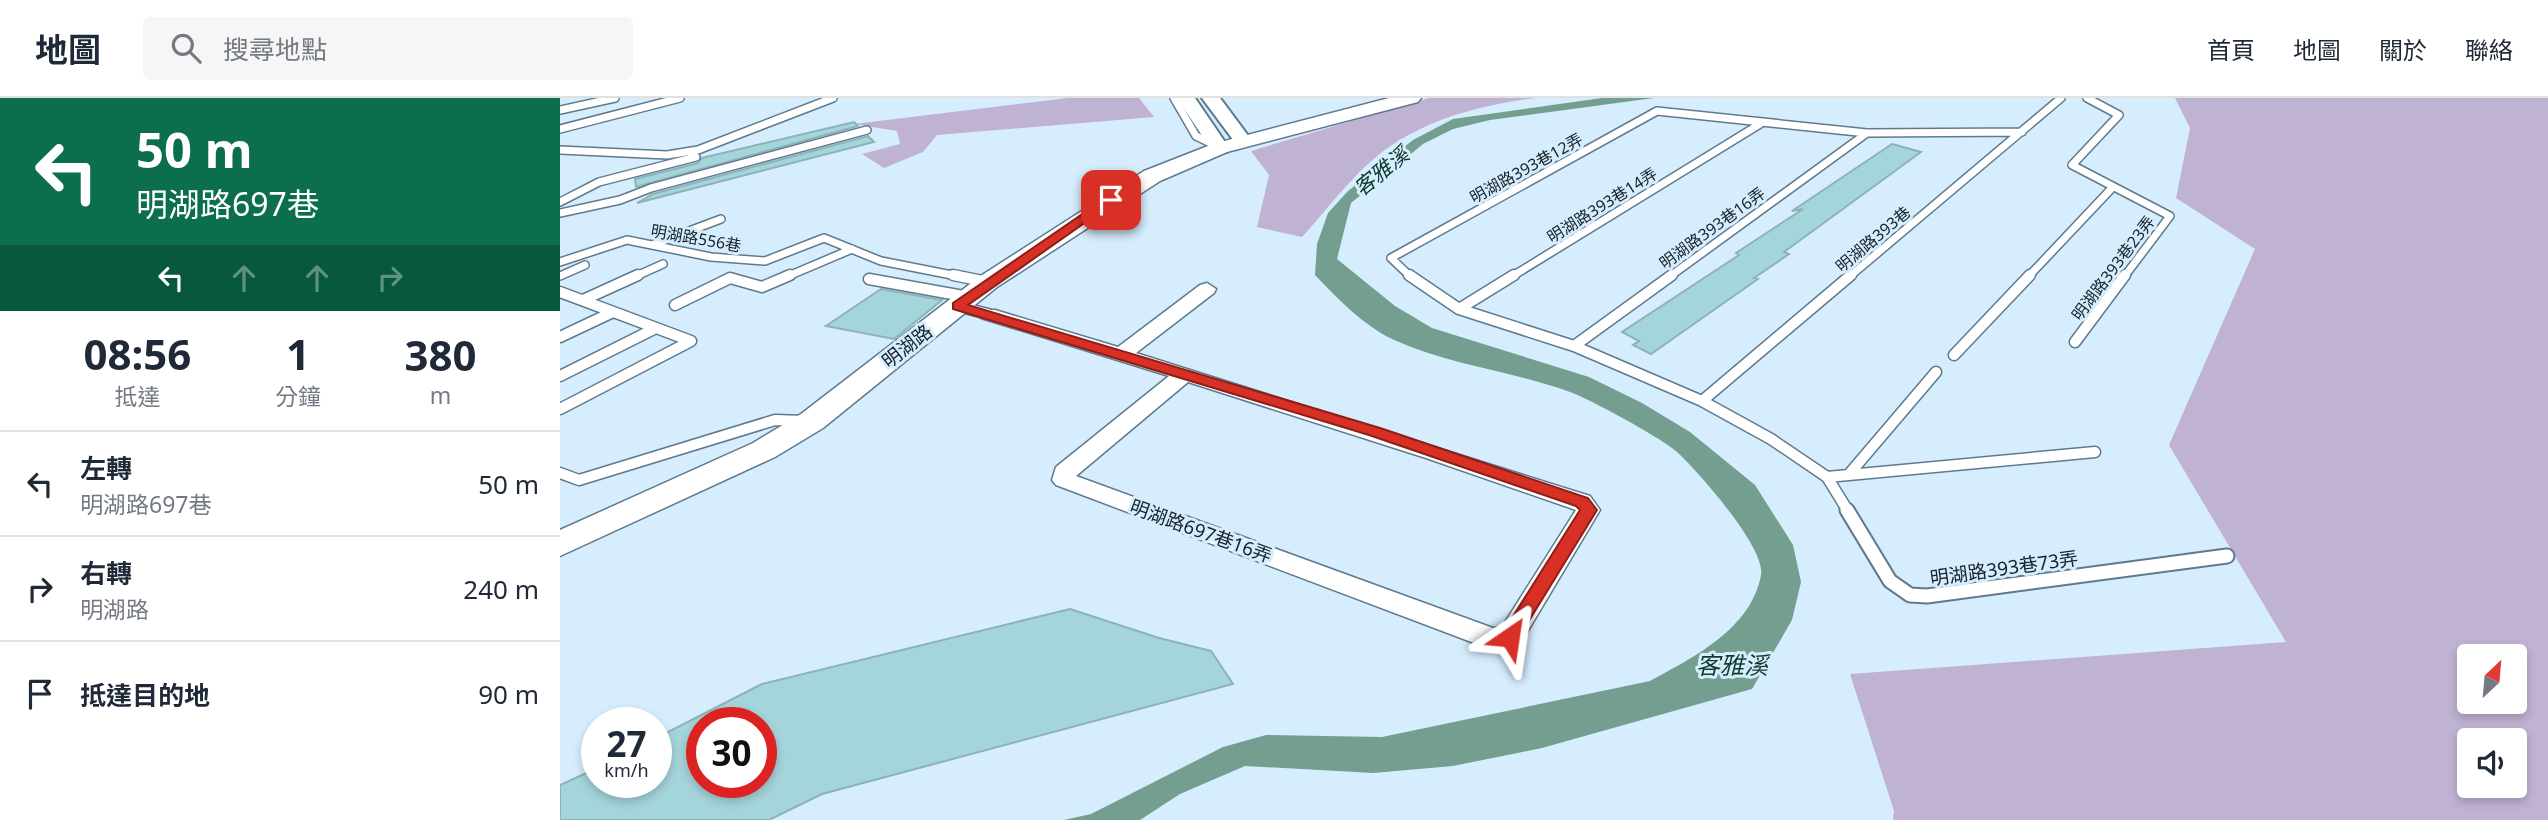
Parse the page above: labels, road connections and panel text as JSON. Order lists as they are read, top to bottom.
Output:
{
  "streets": {
    "main road": ["明湖路"],
    "street": ["明湖路697巷16弄"],
    "lane": [
      "明湖路393巷12弄",
      "明湖路393巷14弄",
      "明湖路393巷16弄",
      "明湖路556巷",
      "明湖路393巷",
      "明湖路393巷23弄",
      "明湖路393巷73弄"
    ]
  },
  "crossings": [
    ["明湖路393巷12弄", "明湖路393巷14弄"],
    ["明湖路393巷12弄", "明湖路393巷16弄"],
    ["明湖路393巷12弄", "明湖路393巷"],
    ["明湖路393巷12弄", "明湖路393巷73弄"],
    ["明湖路556巷", "明湖路"],
    ["明湖路393巷", "明湖路393巷73弄"]
  ],
  "water": ["客雅溪"],
  "north": "top right",
  "page": {
    "header": "地圖",
    "search": "搜尋地點",
    "nav": [
      "首頁",
      "地圖",
      "關於",
      "聯絡"
    ],
    "turn": ["50 m", "明湖路697巷"],
    "eta": [
      "08:56",
      "抵達",
      "1",
      "分鐘",
      "380",
      "m"
    ],
    "list": [
      {
        "name": "左轉",
        "note": "明湖路697巷",
        "value": "50 m"
      },
      {
        "name": "右轉",
        "note": "明湖路",
        "value": "240 m"
      },
      {
        "name": "抵達目的地",
        "value": "90 m"
      }
    ],
    "speed": "27 km/h",
    "limit": "30"
  }
}
